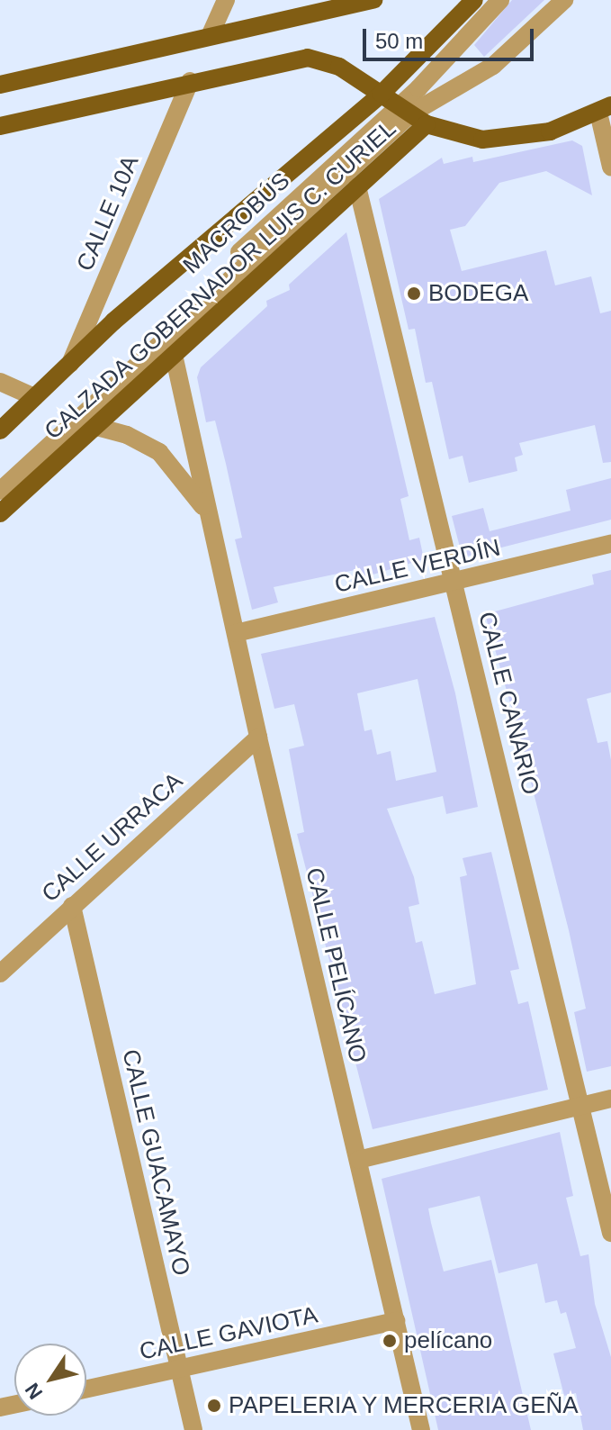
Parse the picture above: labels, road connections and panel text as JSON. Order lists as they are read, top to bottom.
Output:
{
  "streets": {
    "main road": ["CALZADA GOBERNADOR LUIS C. CURIEL"],
    "street": [
      "CALLE 10A",
      "MACROBÚS",
      "CALLE VERDÍN",
      "CALLE CANARIO",
      "CALLE URRACA",
      "CALLE PELÍCANO",
      "CALLE GUACAMAYO",
      "CALLE GAVIOTA"
    ]
  },
  "crossings": [
    ["CALLE 10A", "CALZADA GOBERNADOR LUIS C. CURIEL"],
    ["CALZADA GOBERNADOR LUIS C. CURIEL", "CALLE CANARIO"],
    ["CALZADA GOBERNADOR LUIS C. CURIEL", "CALLE PELÍCANO"],
    ["CALLE VERDÍN", "CALLE CANARIO"],
    ["CALLE VERDÍN", "CALLE PELÍCANO"],
    ["CALLE URRACA", "CALLE PELÍCANO"],
    ["CALLE URRACA", "CALLE GUACAMAYO"],
    ["CALLE PELÍCANO", "CALLE GAVIOTA"],
    ["CALLE GUACAMAYO", "CALLE GAVIOTA"]
  ],
  "places": ["BODEGA", "pelícano", "PAPELERIA Y MERCERIA GEÑA"],
  "scale_bar": "50 m",
  "north": "bottom left"
}
